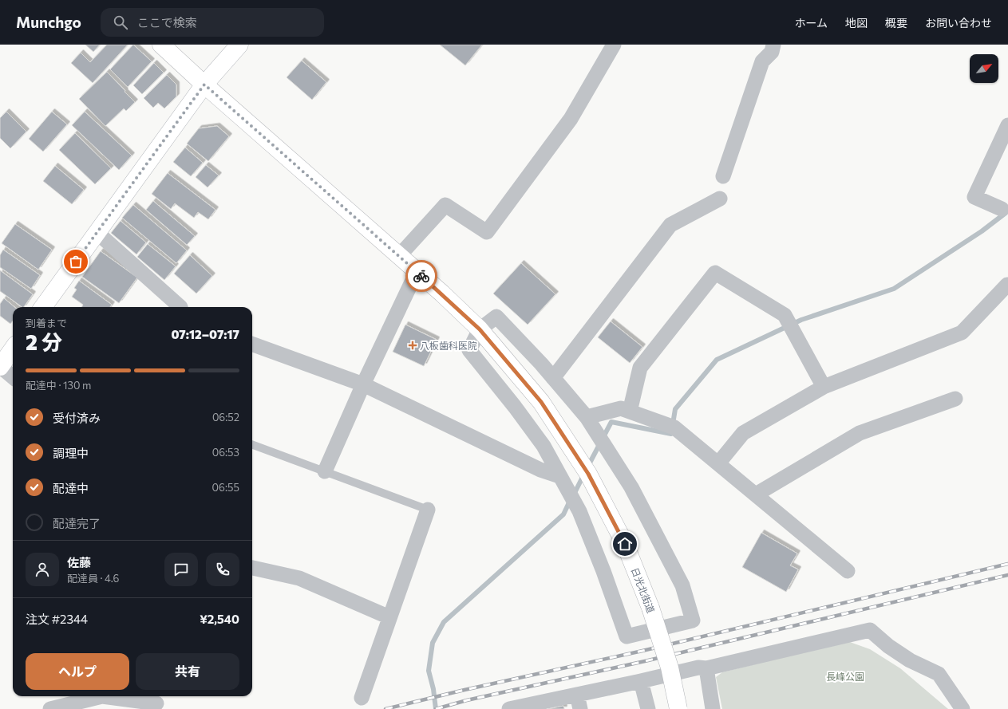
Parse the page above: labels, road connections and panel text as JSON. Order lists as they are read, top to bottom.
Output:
{
  "streets": {
    "main road": ["日光北街道"]
  },
  "parks": ["長峰公園"],
  "places": {
    "health": ["八板歯科医院"]
  },
  "north": "top right",
  "page": {
    "header": "Munchgo",
    "search": "ここで検索",
    "nav": [
      "ホーム",
      "地図",
      "概要",
      "お問い合わせ"
    ],
    "heading": ["2 分", "到着まで", "07:12–07:17"],
    "panel": [
      "佐藤",
      "配達員 · 4.6",
      "注文 #2344",
      "¥2,540"
    ],
    "bar": "配達中 · 130 m",
    "list": [
      ["受付済み", "06:52"],
      ["調理中", "06:53"],
      ["配達中", "06:55"],
      "配達完了"
    ],
    "buttons": ["ヘルプ", "共有"]
  }
}
